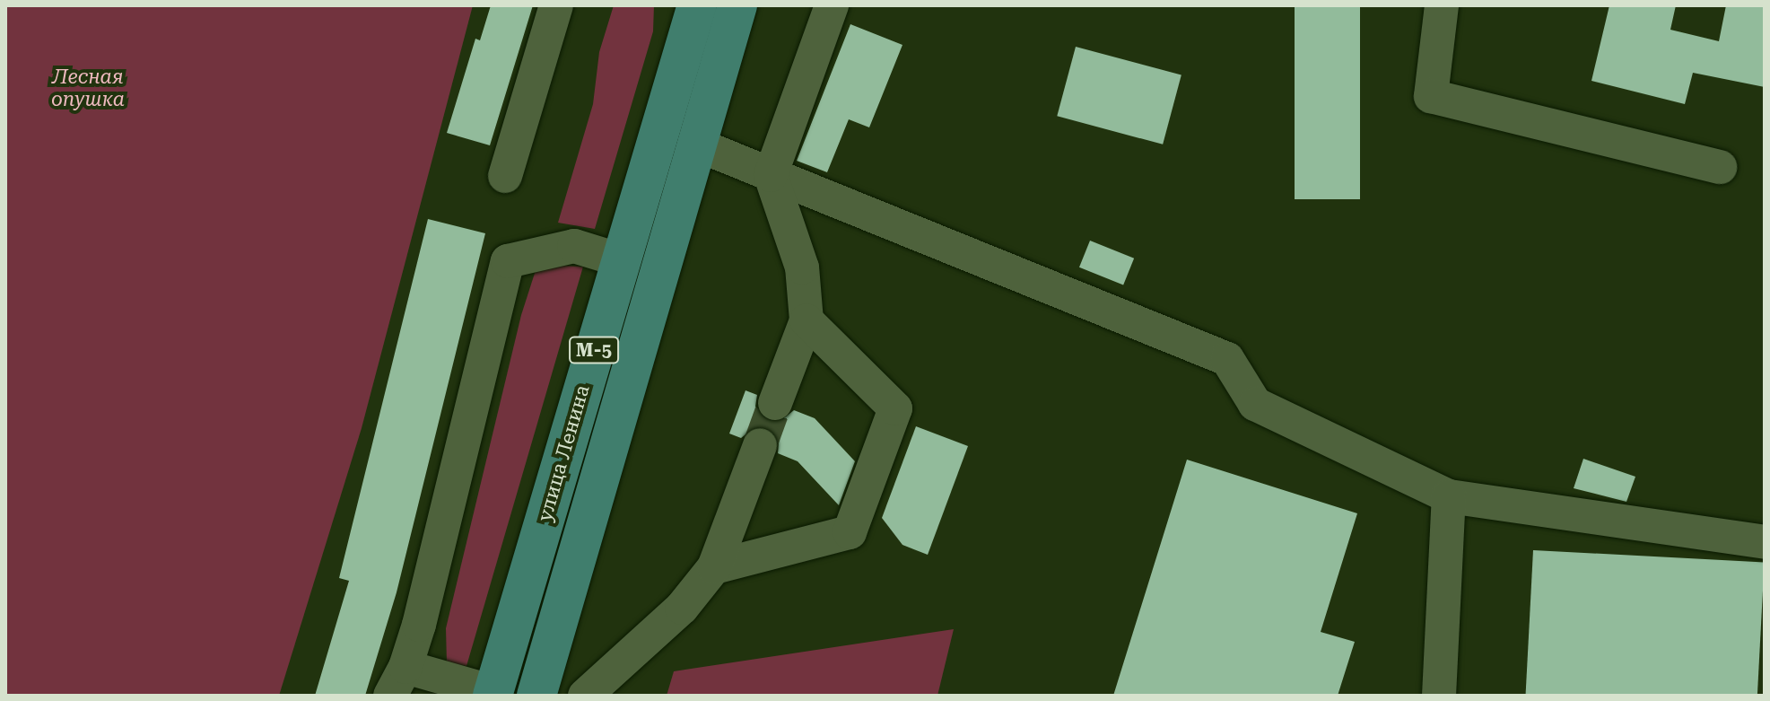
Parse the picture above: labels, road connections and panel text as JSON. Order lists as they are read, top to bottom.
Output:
{
  "streets": {
    "main road": ["М-5", "улица Ленина"]
  },
  "parks": ["Лесная опушка"]
}
